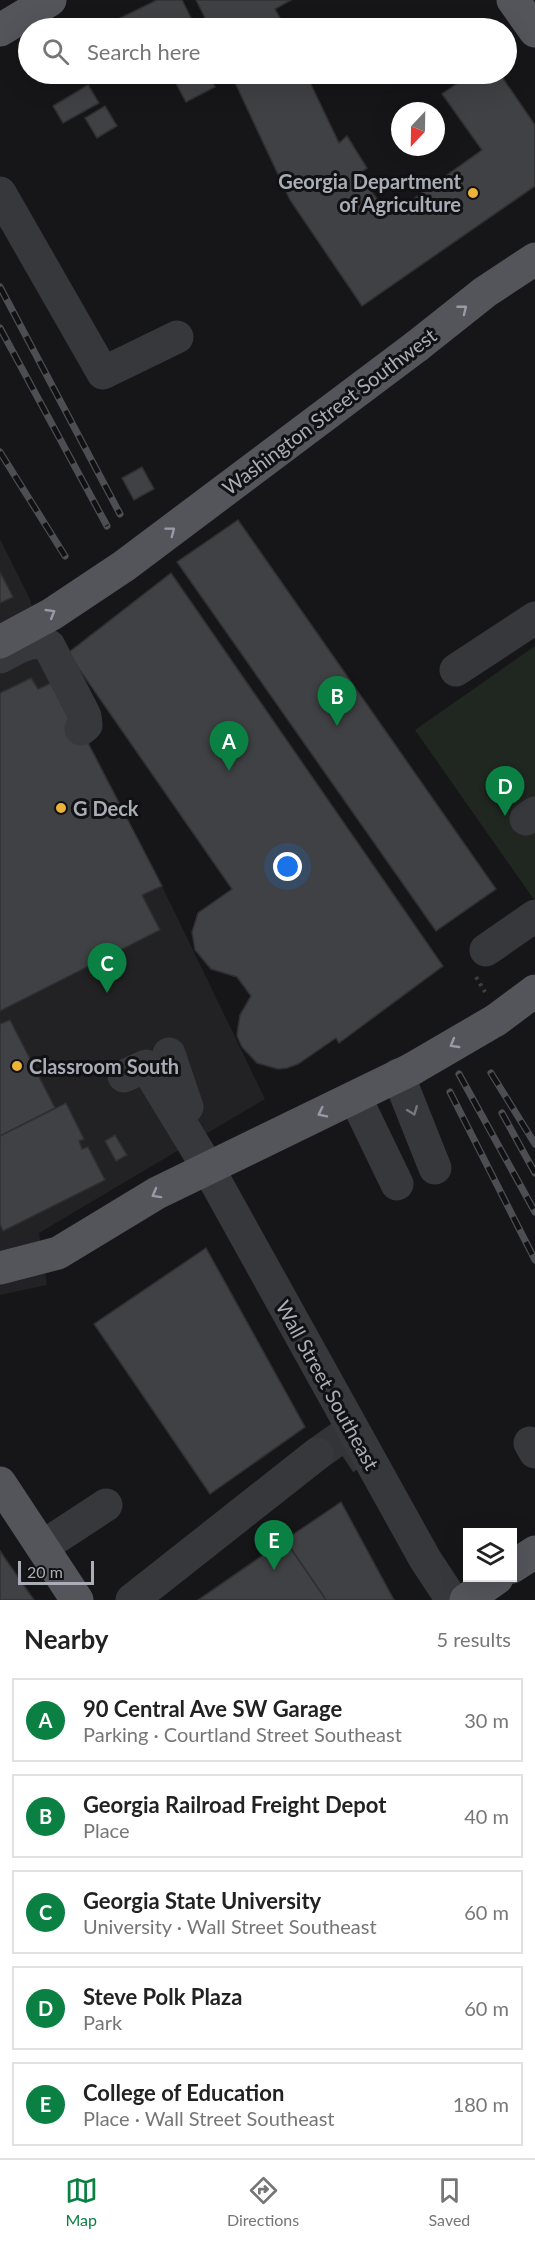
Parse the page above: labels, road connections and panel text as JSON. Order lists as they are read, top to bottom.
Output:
{
  "streets": {
    "main road": ["Washington Street Southwest"],
    "street": ["Wall Street Southeast"]
  },
  "one_way": ["Washington Street Southwest"],
  "places": ["Georgia Department of Agriculture", "G Deck", "Classroom South"],
  "scale_bar": "20 m",
  "north": "bottom",
  "page": {
    "search": "Search here",
    "pins": [
      "B",
      "A",
      "D",
      "C",
      "E"
    ],
    "scale": "20 m",
    "heading": ["Nearby", "5 results"],
    "list": [
      {
        "mark": "A",
        "name": "90 Central Ave SW Garage",
        "note": "Parking · Courtland Street Southeast",
        "value": "30 m"
      },
      {
        "mark": "B",
        "name": "Georgia Railroad Freight Depot",
        "note": "Place",
        "value": "40 m"
      },
      {
        "mark": "C",
        "name": "Georgia State University",
        "note": "University · Wall Street Southeast",
        "value": "60 m"
      },
      {
        "mark": "D",
        "name": "Steve Polk Plaza",
        "note": "Park",
        "value": "60 m"
      },
      {
        "mark": "E",
        "name": "College of Education",
        "note": "Place · Wall Street Southeast",
        "value": "180 m"
      }
    ],
    "nav": ["Map", "Directions", "Saved"]
  }
}
